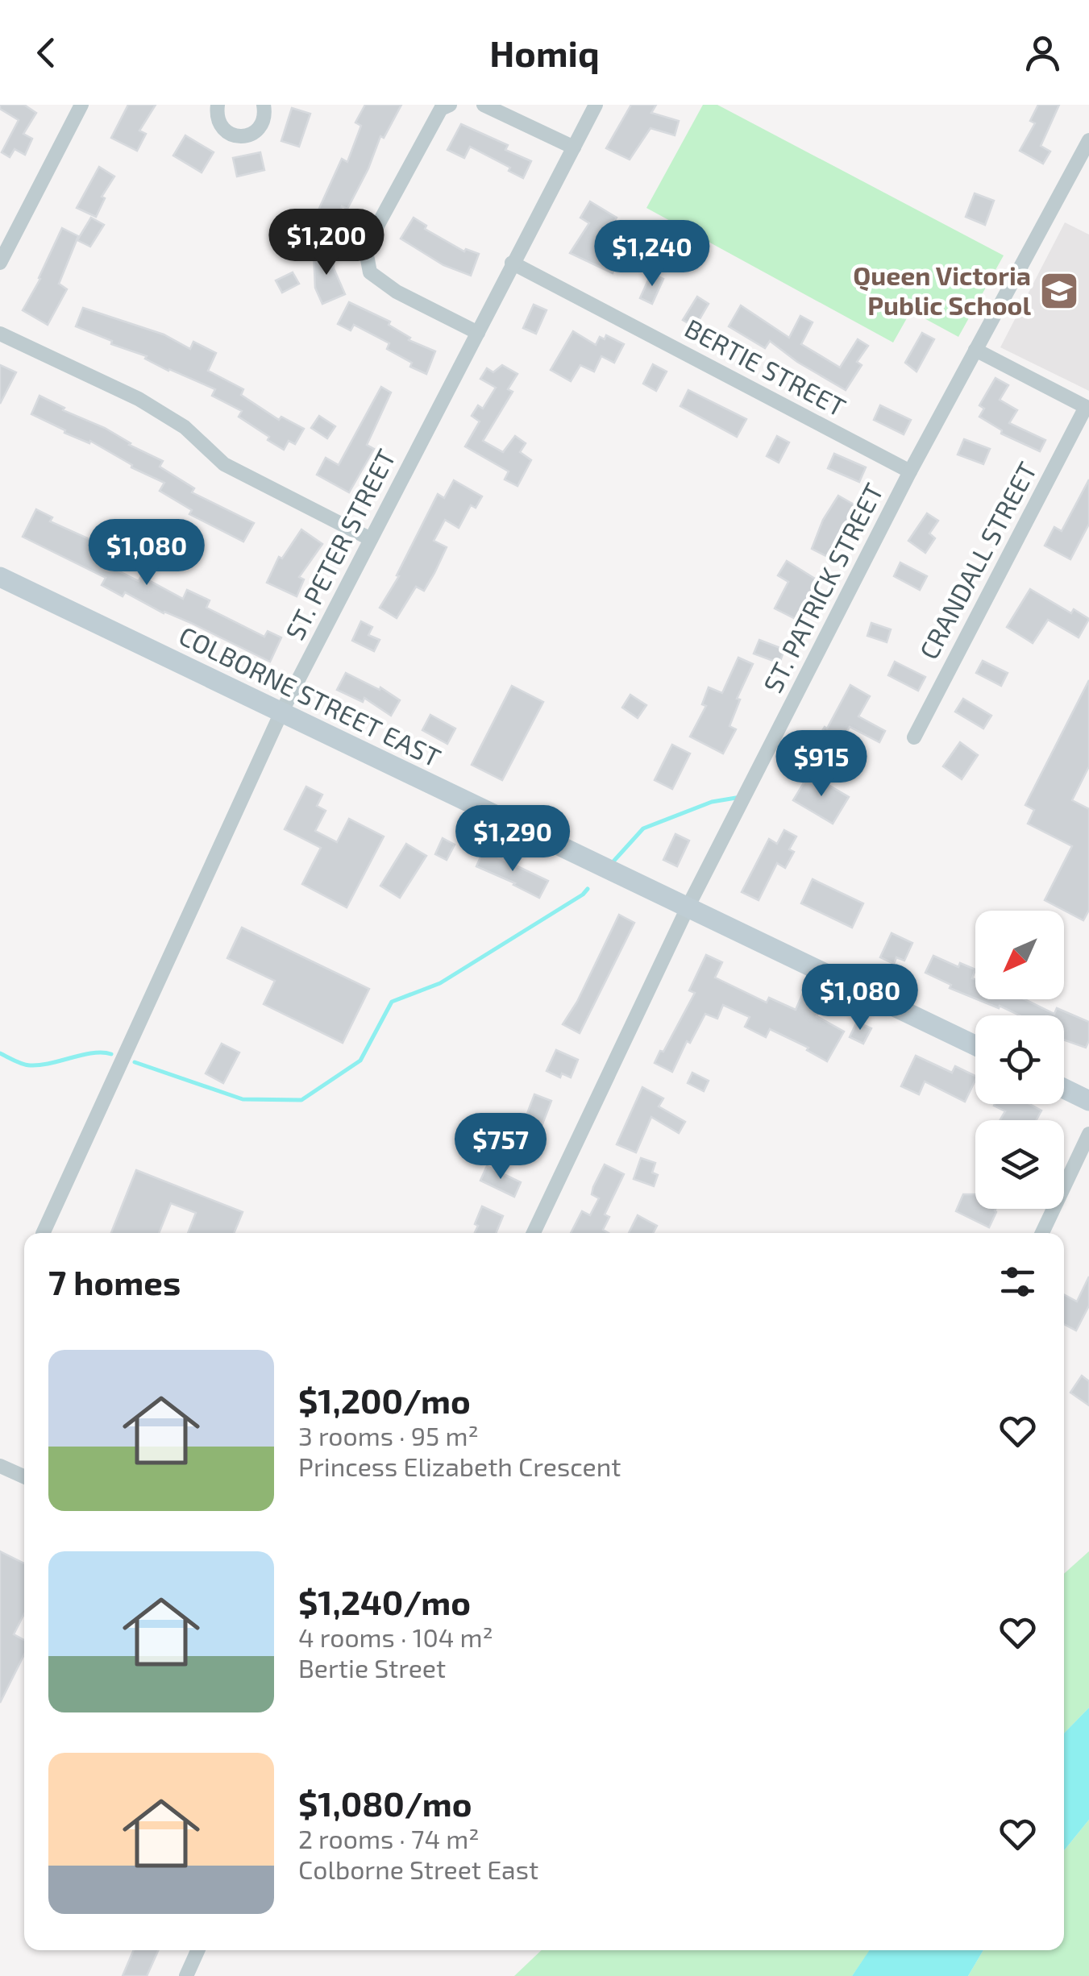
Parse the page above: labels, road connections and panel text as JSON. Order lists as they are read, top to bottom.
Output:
{
  "streets": {
    "main road": ["COLBORNE STREET EAST"],
    "street": [
      "BERTIE STREET",
      "ST. PETER STREET",
      "CRANDALL STREET",
      "ST. PATRICK STREET"
    ]
  },
  "crossings": [
    ["BERTIE STREET", "ST. PETER STREET"],
    ["BERTIE STREET", "ST. PATRICK STREET"],
    ["ST. PETER STREET", "COLBORNE STREET EAST"],
    ["ST. PATRICK STREET", "COLBORNE STREET EAST"]
  ],
  "places": {
    "school or university": ["Queen Victoria Public School"]
  },
  "north": "bottom left",
  "page": {
    "header": "Homiq",
    "price": [
      "$1,200",
      "$1,240",
      "$1,080",
      "$915",
      "$1,290",
      "$1,080",
      "$757"
    ],
    "heading": "7 homes",
    "list": [
      {
        "name": "$1,200/mo",
        "note": "3 rooms · 95 m² · Princess Elizabeth Crescent"
      },
      {
        "name": "$1,240/mo",
        "note": "4 rooms · 104 m² · Bertie Street"
      },
      {
        "name": "$1,080/mo",
        "note": "2 rooms · 74 m² · Colborne Street East"
      }
    ]
  }
}
